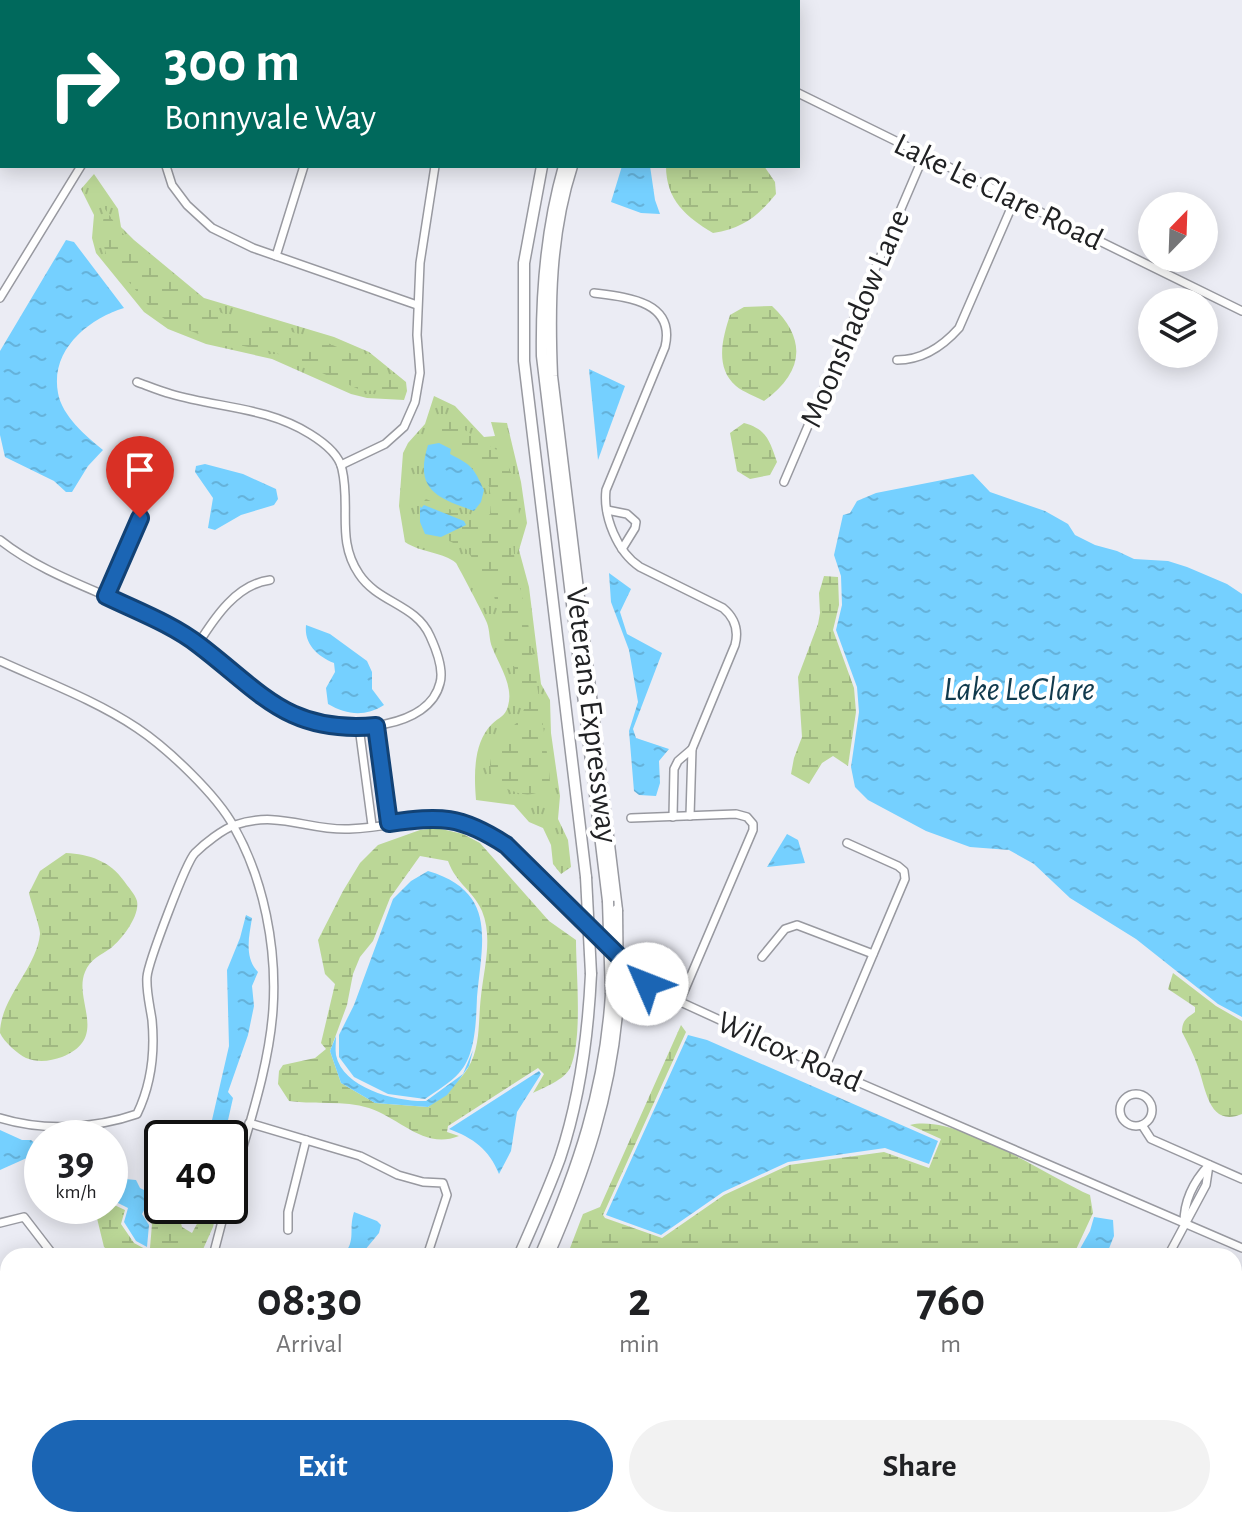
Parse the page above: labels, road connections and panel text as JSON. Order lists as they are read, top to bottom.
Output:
{
  "streets": {
    "highway": ["Veterans Expressway"],
    "street": ["Lake Le Clare Road", "Moonshadow Lane", "Wilcox Road"]
  },
  "crossings": [
    ["Lake Le Clare Road", "Moonshadow Lane"]
  ],
  "water": ["Lake LeClare"],
  "north": "top right",
  "page": {
    "turn": ["300 m", "Bonnyvale Way"],
    "speed": "39 km/h",
    "limit": "40",
    "eta": [
      "08:30",
      "Arrival",
      "2",
      "min",
      "760",
      "m"
    ],
    "buttons": ["Exit", "Share"]
  }
}
